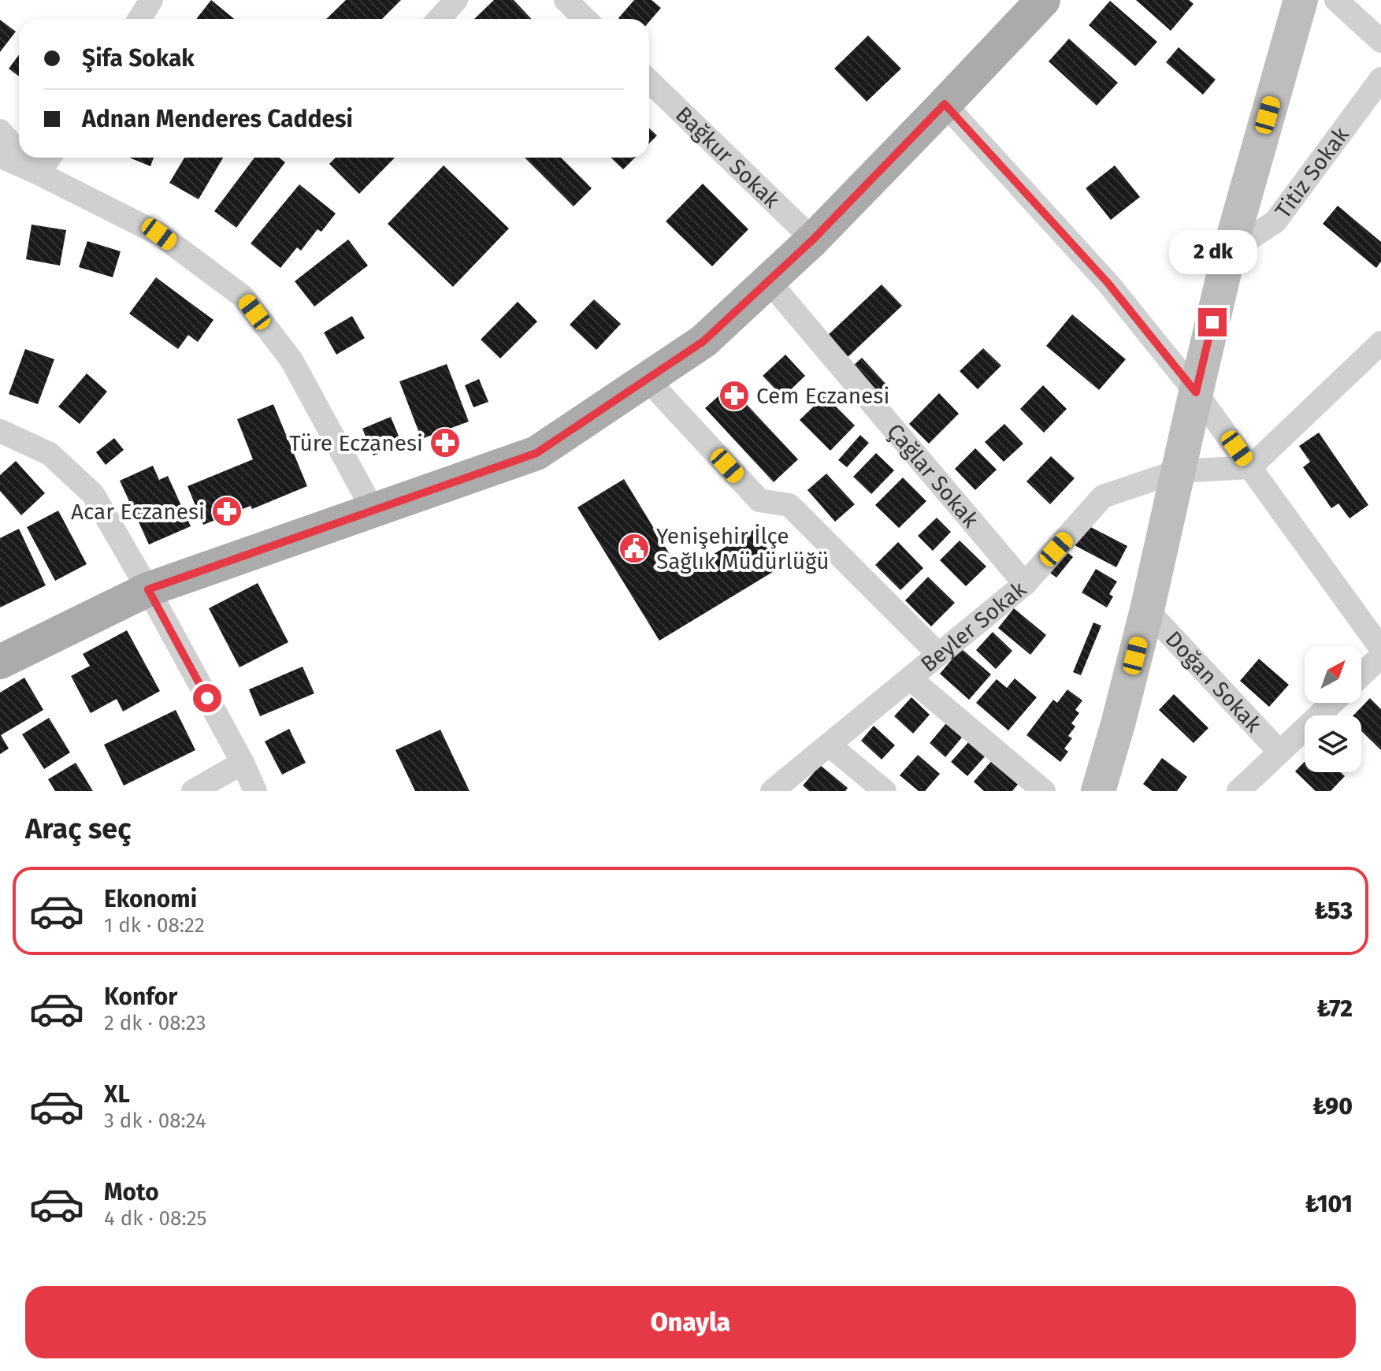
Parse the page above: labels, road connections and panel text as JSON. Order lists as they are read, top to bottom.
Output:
{
  "streets": {
    "street": [
      "Bağkur Sokak",
      "Titiz Sokak",
      "Çağlar Sokak",
      "Beyler Sokak",
      "Doğan Sokak"
    ]
  },
  "crossings": [
    ["Çağlar Sokak", "Beyler Sokak"]
  ],
  "places": {
    "pharmacy": ["Cem Eczanesi", "Türe Eczanesi", "Acar Eczanesi"],
    "public building": ["Yenişehir İlçe Sağlık Müdürlüğü"]
  },
  "north": "top right",
  "page": {
    "banner": ["Şifa Sokak", "Adnan Menderes Caddesi"],
    "bubble": "2 dk",
    "heading": "Araç seç",
    "list": [
      {
        "name": "Ekonomi",
        "note": "1 dk · 08:22",
        "value": "₺53"
      },
      {
        "name": "Konfor",
        "note": "2 dk · 08:23",
        "value": "₺72"
      },
      {
        "name": "XL",
        "note": "3 dk · 08:24",
        "value": "₺90"
      },
      {
        "name": "Moto",
        "note": "4 dk · 08:25",
        "value": "₺101"
      }
    ],
    "buttons": "Onayla"
  }
}
